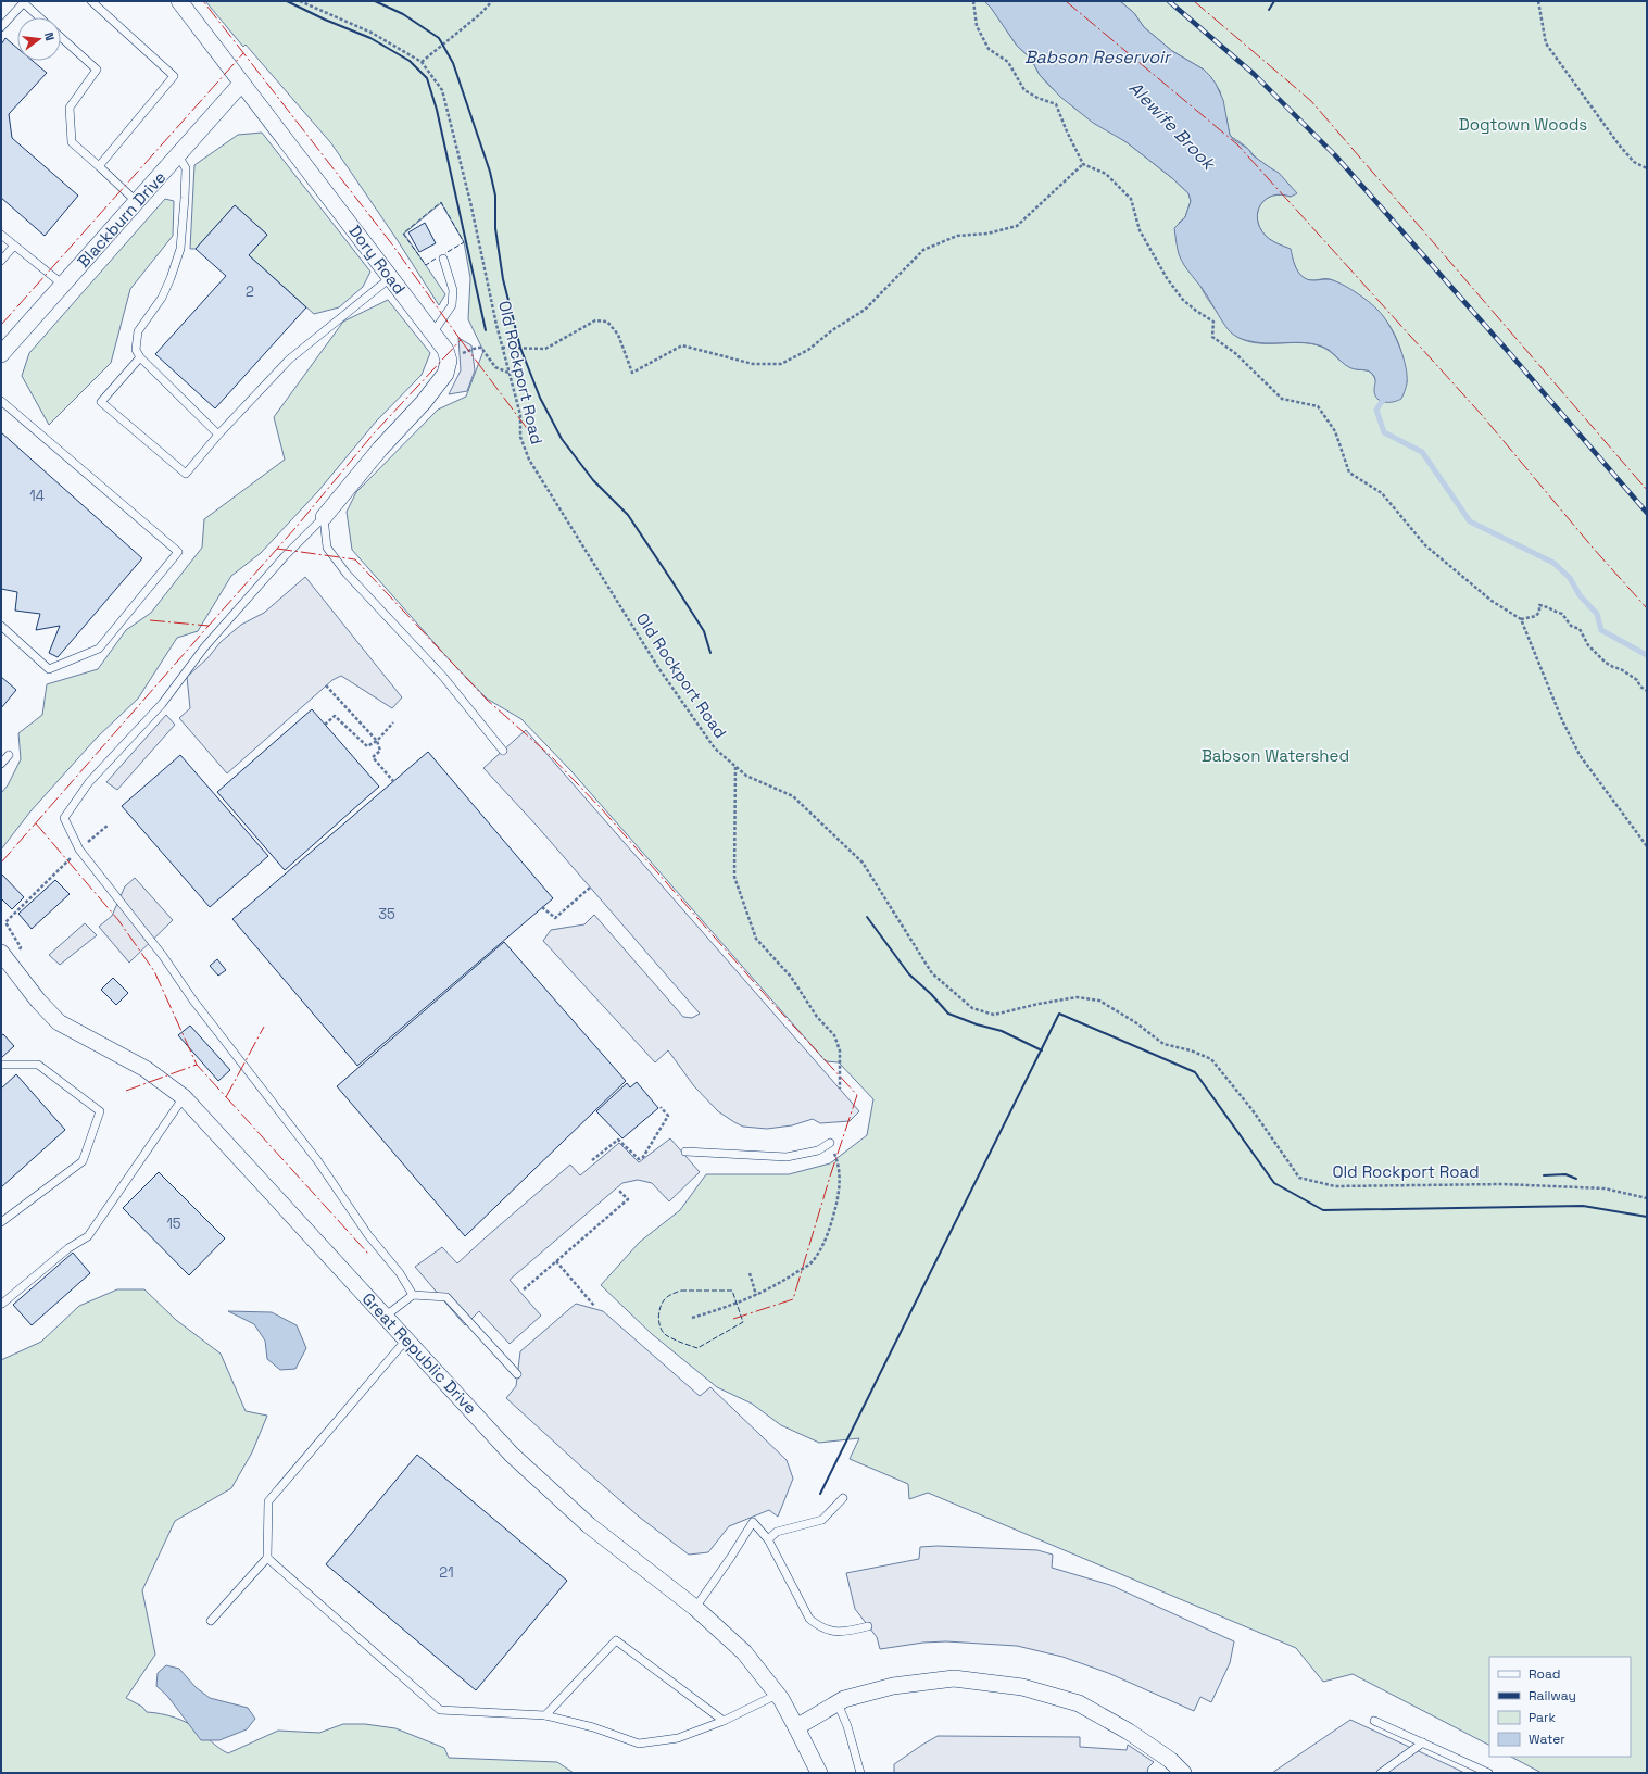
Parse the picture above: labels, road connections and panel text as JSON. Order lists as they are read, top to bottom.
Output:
{
  "streets": {
    "street": ["Blackburn Drive", "Dory Road", "Great Republic Drive"],
    "path": ["Old Rockport Road"]
  },
  "crossings": [
    ["Blackburn Drive", "Dory Road"]
  ],
  "water": ["Babson Reservoir", "Alewife Brook"],
  "parks": ["Dogtown Woods", "Babson Watershed"],
  "house_numbers": [
    "2",
    "14",
    "35",
    "15",
    "21"
  ],
  "legend": [
    "Road",
    "Railway",
    "Park",
    "Water"
  ],
  "north": "right"
}
